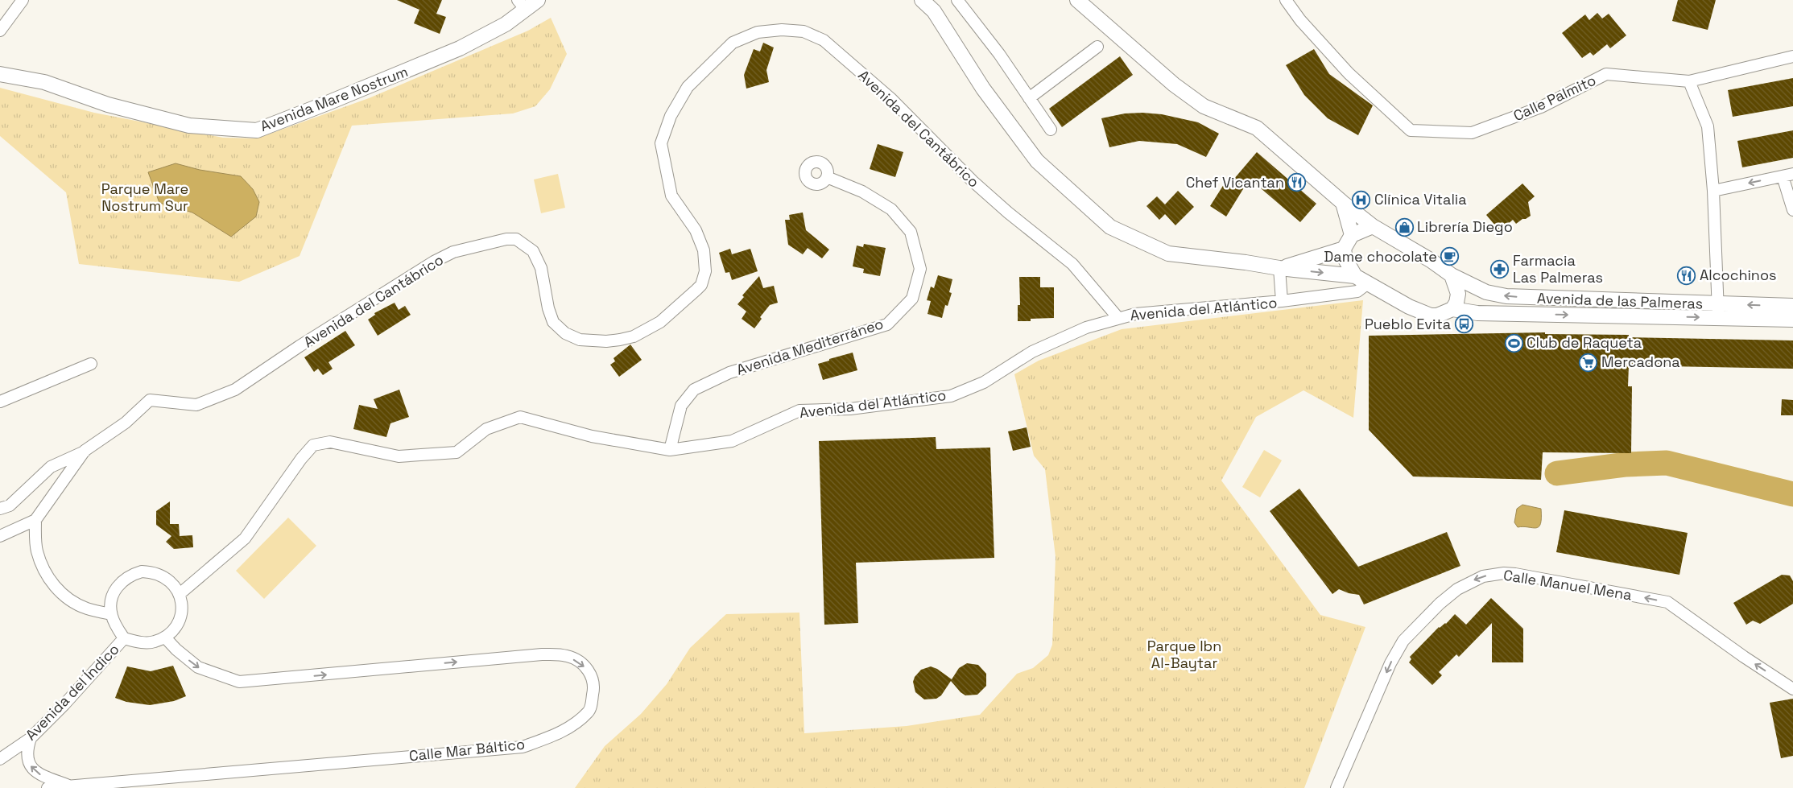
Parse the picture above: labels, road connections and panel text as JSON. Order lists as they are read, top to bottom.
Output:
{
  "streets": {
    "street": [
      "Calle Palmito",
      "Avenida Mare Nostrum",
      "Avenida del Cantábrico",
      "Avenida de las Palmeras",
      "Avenida del Atlántico",
      "Avenida Mediterráneo",
      "Calle Manuel Mena",
      "Avenida del Índico",
      "Calle Mar Báltico"
    ]
  },
  "crossings": [
    ["Avenida del Cantábrico", "Avenida del Atlántico"],
    ["Avenida del Atlántico", "Avenida Mediterráneo"],
    ["Avenida del Atlántico", "Avenida del Índico"],
    ["Avenida del Atlántico", "Calle Mar Báltico"],
    ["Avenida del Índico", "Calle Mar Báltico"]
  ],
  "parks": ["Parque Mare Nostrum Sur", "Parque Ibn Al-Baytar"],
  "places": {
    "restaurant": ["Chef Vicantan", "Alcochinos"],
    "hospital": ["Clínica Vitalia"],
    "shop": ["Librería Diego"],
    "cafe": ["Dame chocolate"],
    "pharmacy": ["Farmacia Las Palmeras"],
    "bus stop": ["Pueblo Evita"],
    "sports": ["Club de Raqueta"],
    "supermarket": ["Mercadona"]
  }
}
